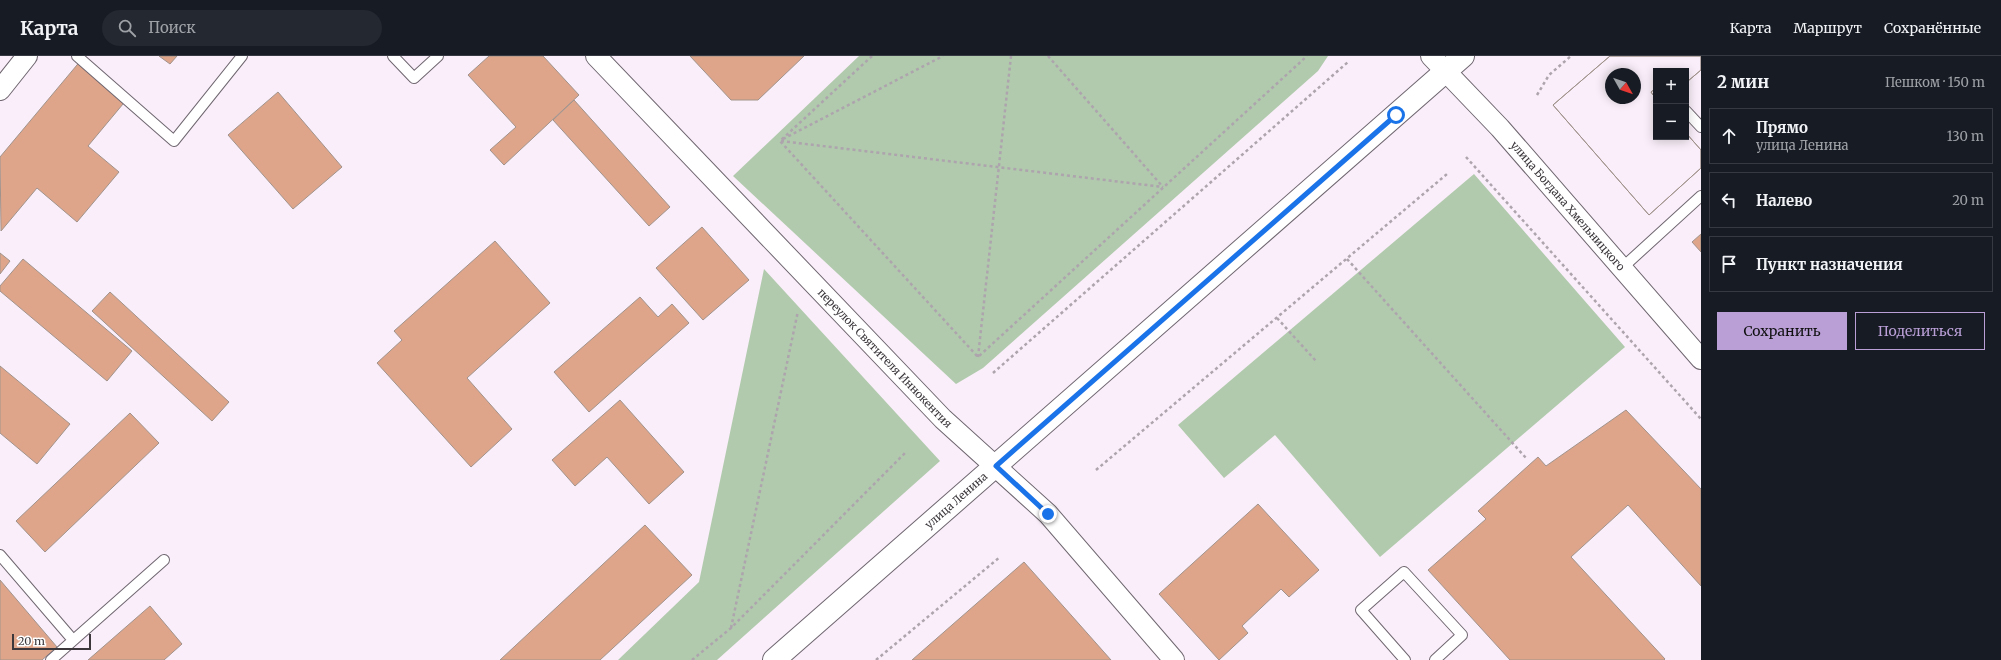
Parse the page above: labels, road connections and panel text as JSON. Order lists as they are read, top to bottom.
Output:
{
  "streets": {
    "main road": ["улица Ленина"],
    "street": ["улица Богдана Хмельницкого", "переулок Святителя Иннокентия"]
  },
  "crossings": [
    ["улица Богдана Хмельницкого", "улица Ленина"],
    ["переулок Святителя Иннокентия", "улица Ленина"]
  ],
  "scale_bar": "20 m",
  "north": "bottom right",
  "page": {
    "header": "Карта",
    "search": "Поиск",
    "nav": ["Карта", "Маршрут", "Сохранённые"],
    "heading": ["2 мин", "Пешком · 150 m"],
    "map_buttons": ["+", "−"],
    "list": [
      ["Прямо", "улица Ленина", "130 m"],
      ["Налево", "20 m"],
      "Пункт назначения"
    ],
    "buttons": ["Сохранить", "Поделиться"],
    "scale": "20 m"
  }
}
